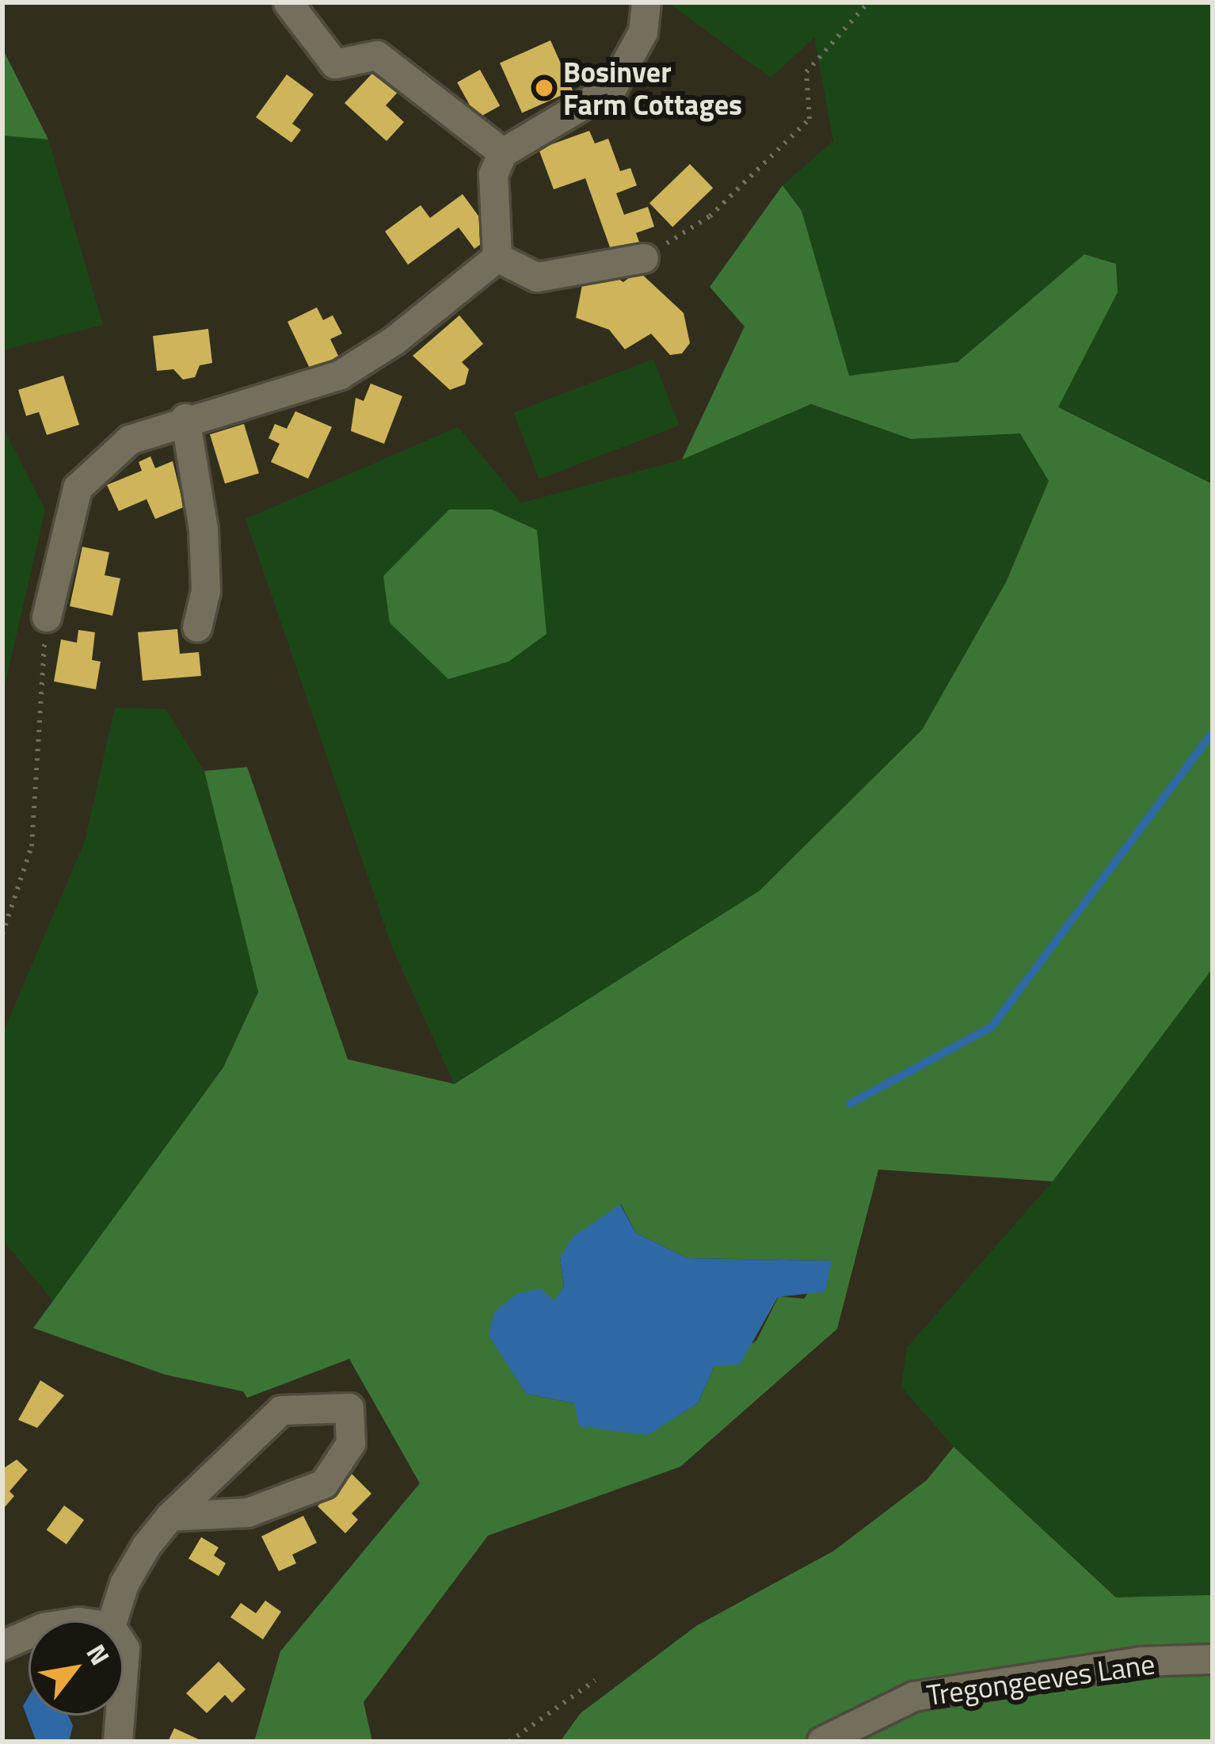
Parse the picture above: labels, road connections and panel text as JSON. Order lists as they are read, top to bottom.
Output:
{
  "streets": {
    "street": ["Tregongeeves Lane"]
  },
  "places": ["Bosinver Farm Cottages"],
  "north": "top right"
}
